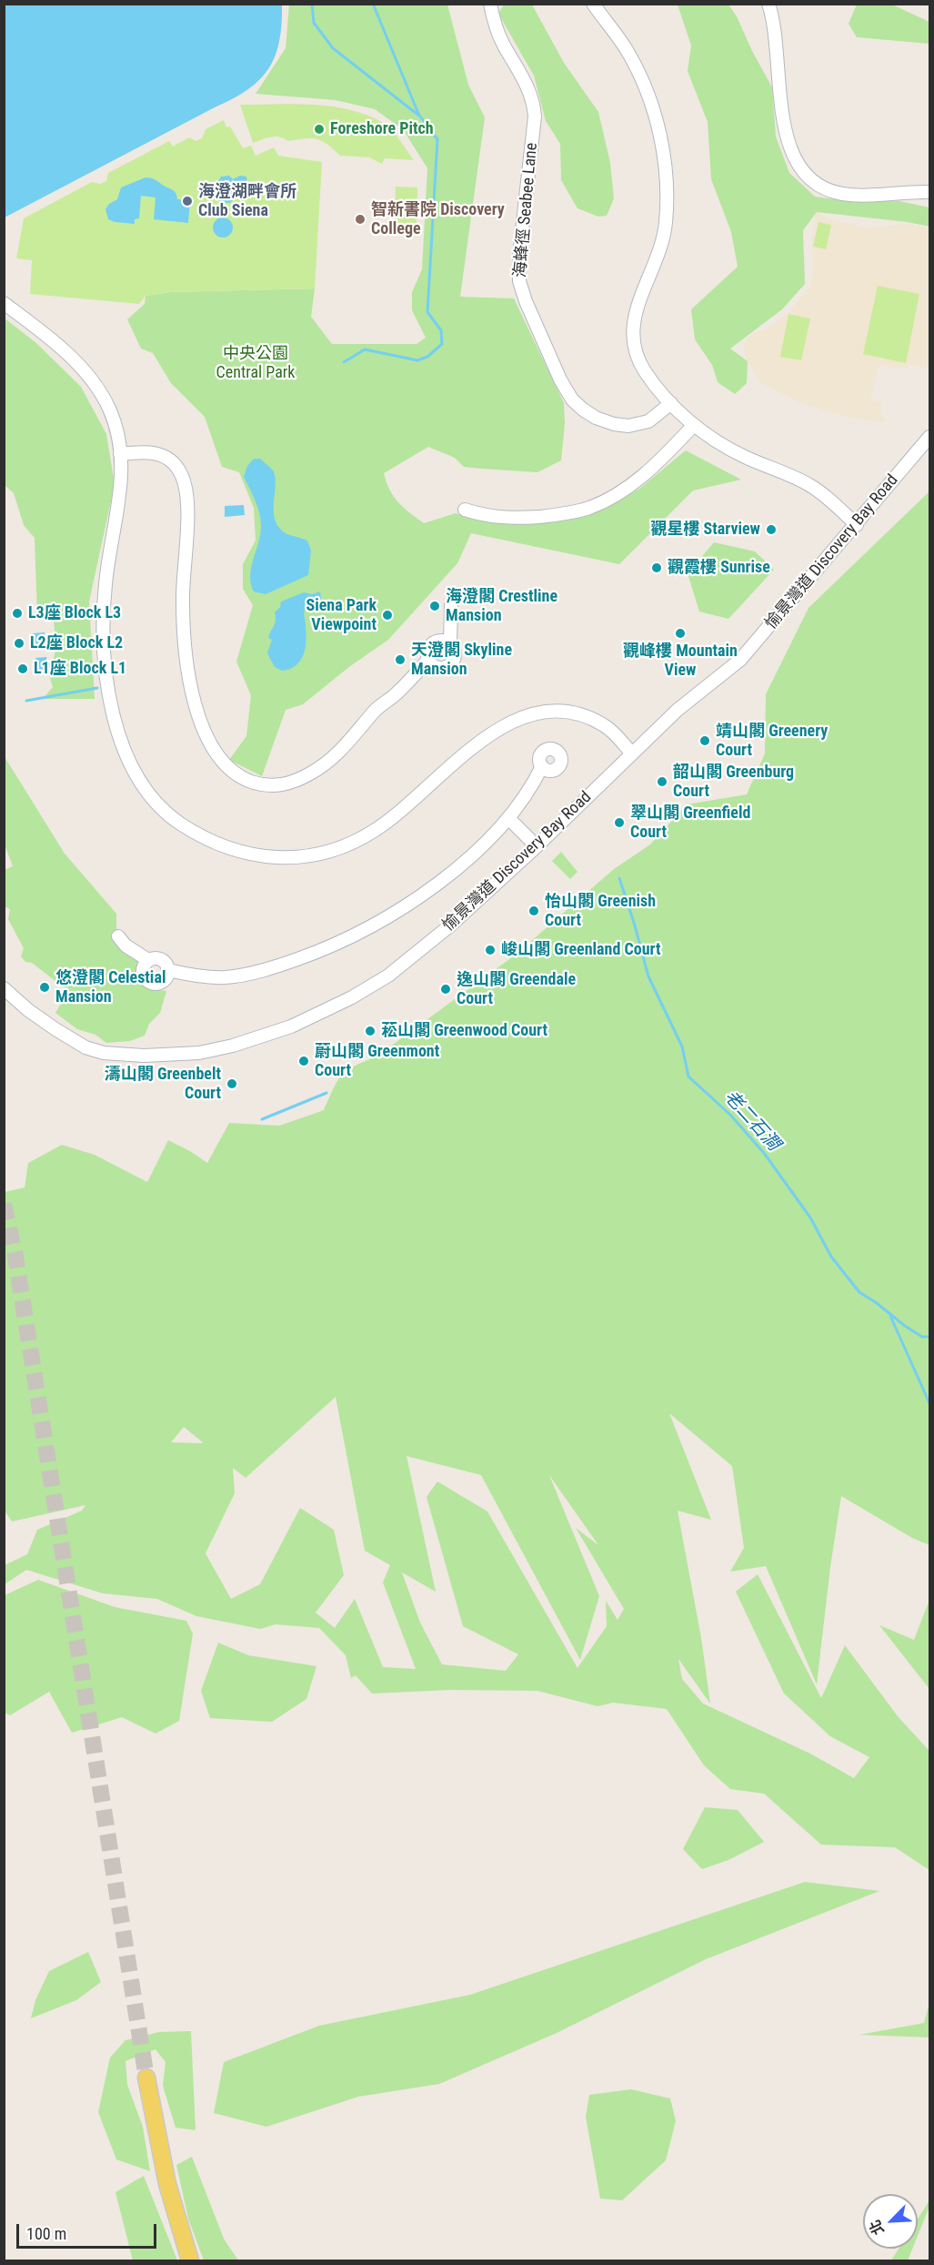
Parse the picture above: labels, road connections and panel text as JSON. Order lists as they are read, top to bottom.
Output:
{
  "streets": {
    "street": ["海蜂徑 Seabee Lane", "愉景灣道 Discovery Bay Road"]
  },
  "water": ["老二石澗"],
  "parks": ["中央公園 Central Park"],
  "places": [
    "Foreshore Pitch",
    "海澄湖畔會所 Club Siena",
    "智新書院 Discovery College",
    "觀星樓 Starview",
    "觀霞樓 Sunrise",
    "海澄閣 Crestline Mansion",
    "L3座 Block L3",
    "Siena Park Viewpoint",
    "觀峰樓 Mountain View",
    "L2座 Block L2",
    "天澄閣 Skyline Mansion",
    "L1座 Block L1",
    "靖山閣 Greenery Court",
    "韶山閣 Greenburg Court",
    "翠山閣 Greenfield Court",
    "怡山閣 Greenish Court",
    "峻山閣 Greenland Court",
    "悠澄閣 Celestial Mansion",
    "逸山閣 Greendale Court",
    "菘山閣 Greenwood Court",
    "蔚山閣 Greenmont Court",
    "濤山閣 Greenbelt Court"
  ],
  "scale_bar": "100 m",
  "north": "bottom left"
}
